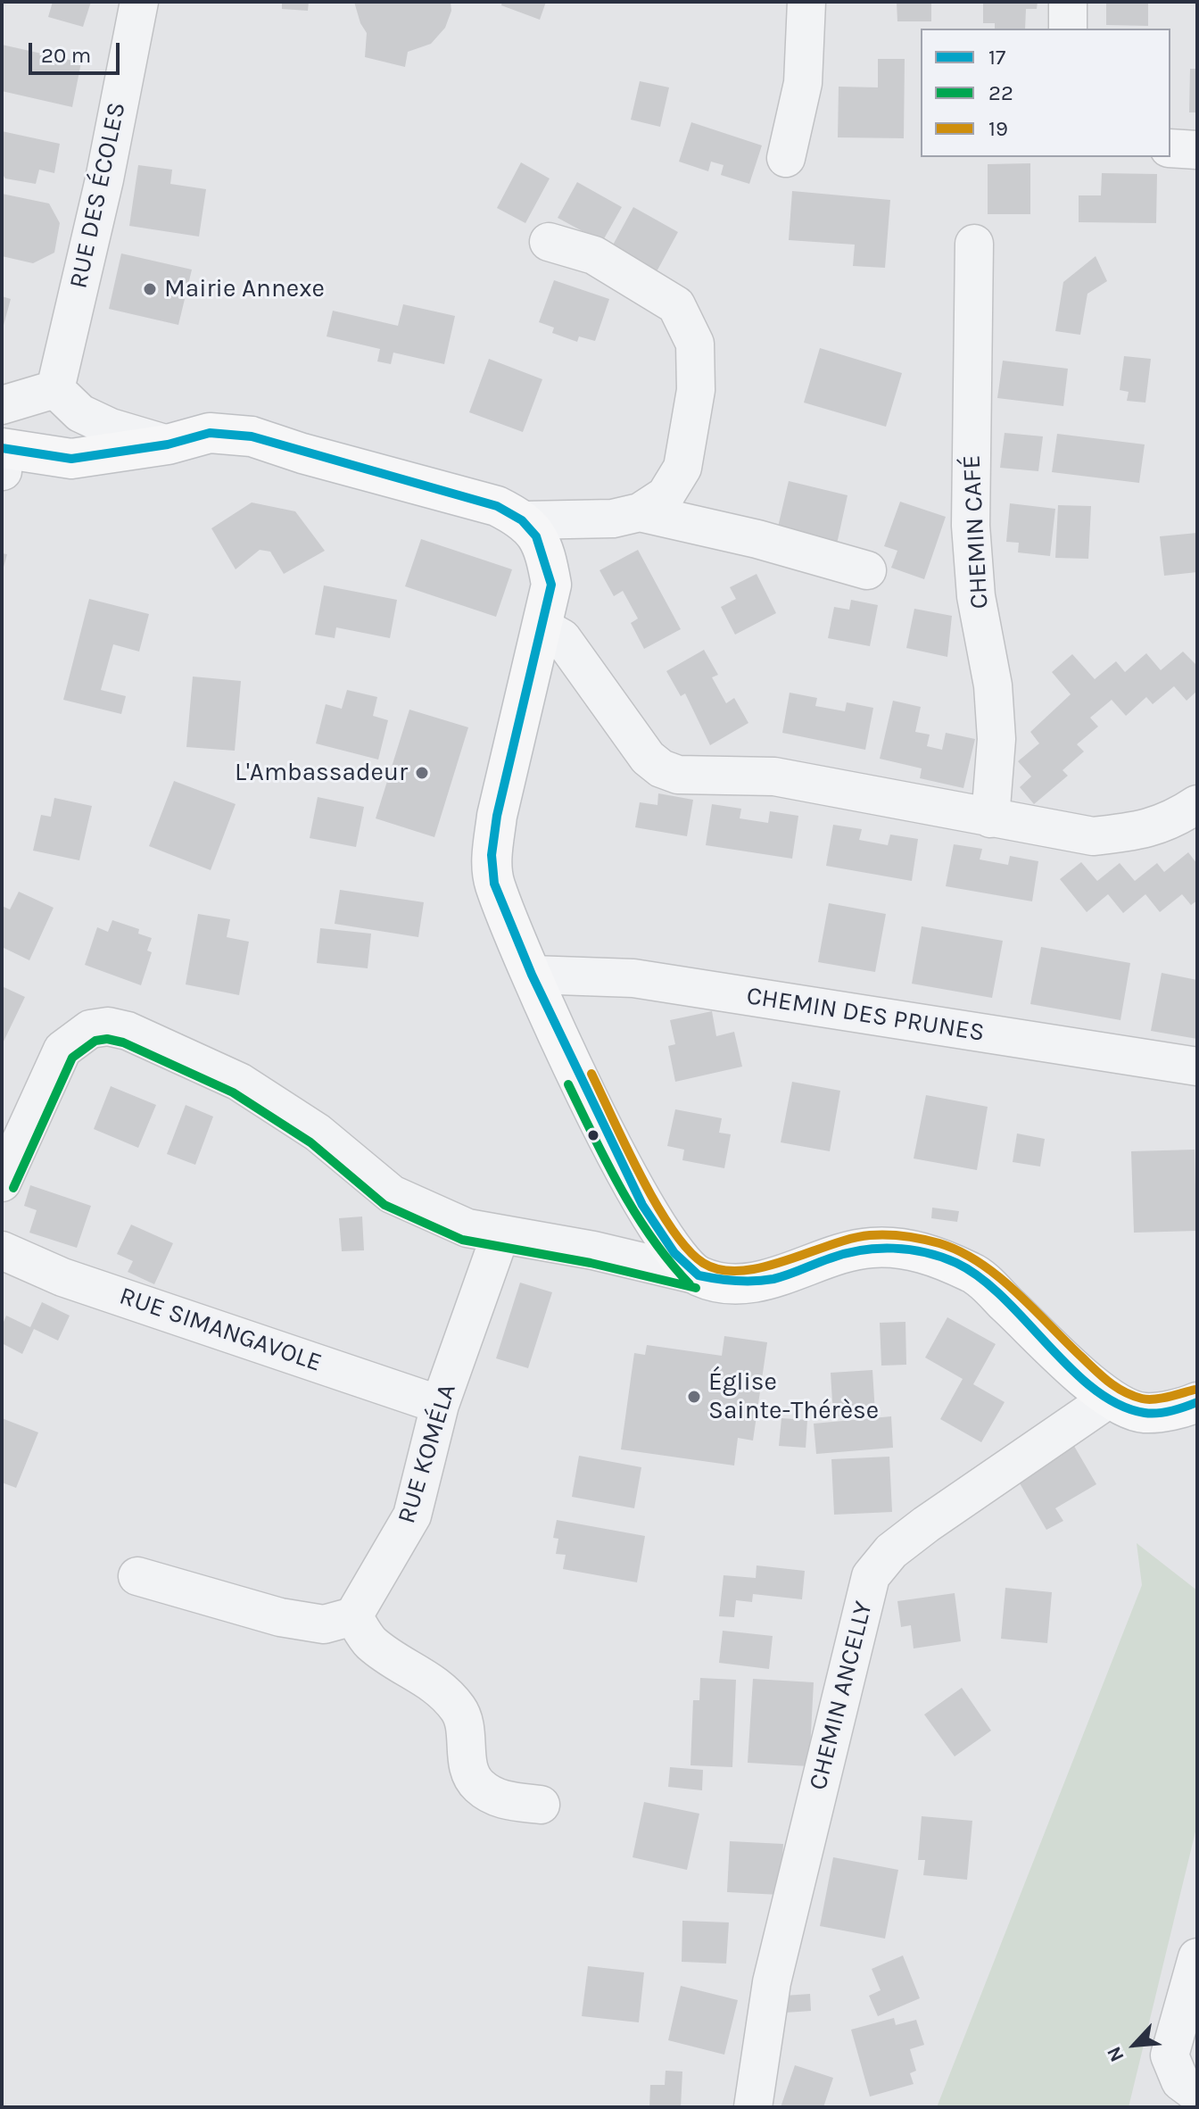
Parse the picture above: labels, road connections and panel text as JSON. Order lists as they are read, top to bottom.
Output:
{
  "streets": {
    "street": [
      "RUE DES ÉCOLES",
      "CHEMIN CAFÉ",
      "CHEMIN DES PRUNES",
      "RUE SIMANGAVOLE",
      "RUE KOMÉLA",
      "CHEMIN ANCELLY"
    ]
  },
  "crossings": [
    ["RUE SIMANGAVOLE", "RUE KOMÉLA"]
  ],
  "places": ["Mairie Annexe", "L'Ambassadeur", "Église Sainte-Thérèse"],
  "lines": ["transit line 17", "transit line 22", "transit line 19"],
  "legend": ["17", "22", "19"],
  "scale_bar": "20 m",
  "north": "bottom left"
}
